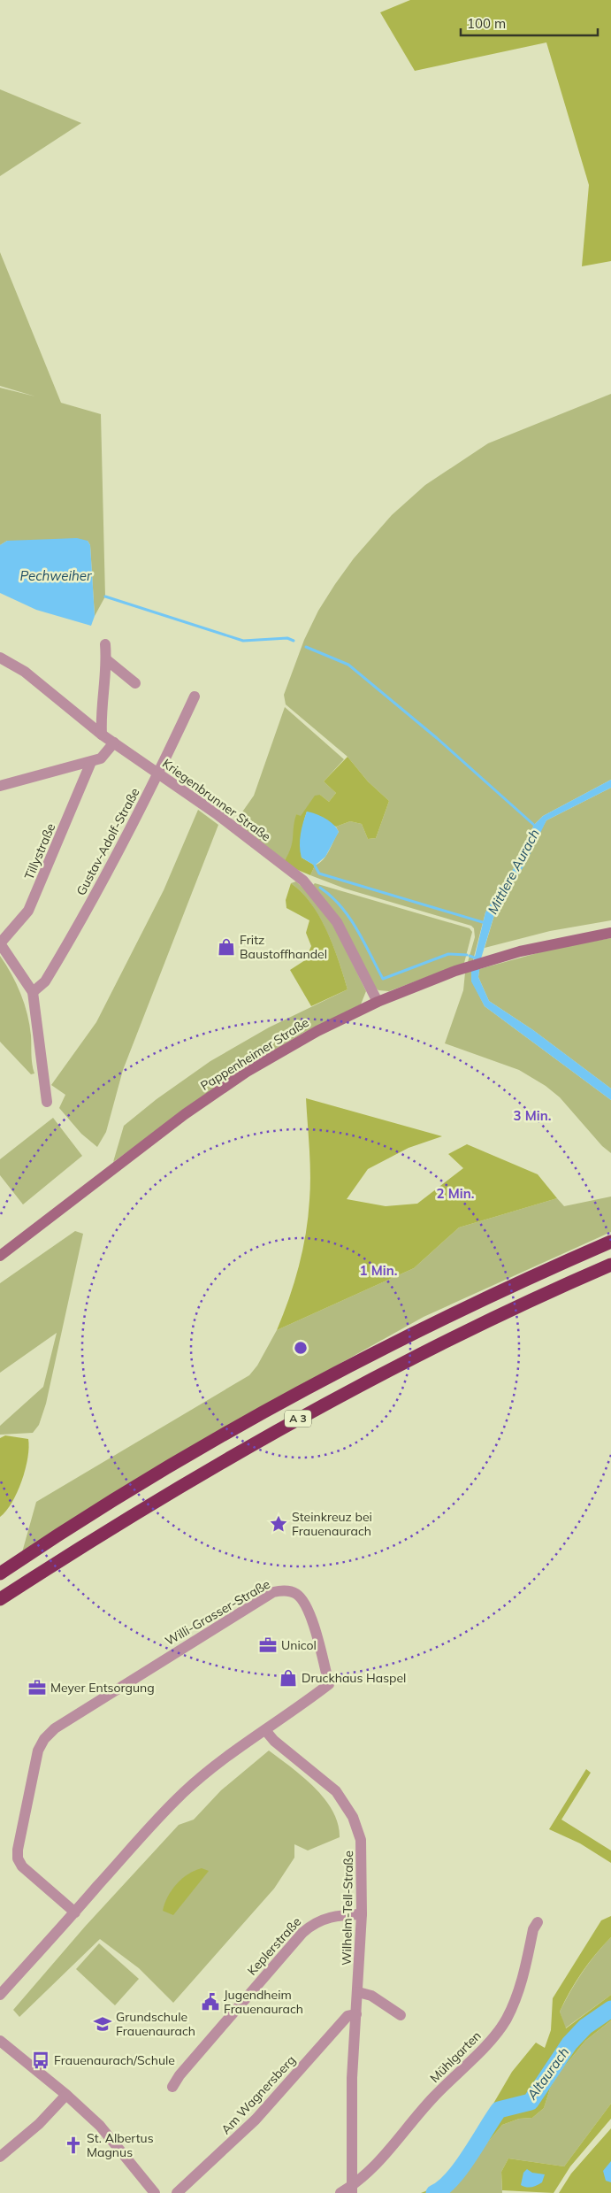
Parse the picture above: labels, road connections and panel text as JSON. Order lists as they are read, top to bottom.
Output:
{
  "streets": {
    "highway": ["A 3"],
    "street": [
      "Kriegenbrunner Straße",
      "Gustav-Adolf-Straße",
      "Tillystraße",
      "Pappenheimer Straße",
      "Willi-Grasser-Straße",
      "Wilhelm-Tell-Straße",
      "Keplerstraße",
      "Mühlgarten",
      "Am Wagnersberg"
    ]
  },
  "crossings": [
    ["Kriegenbrunner Straße", "Gustav-Adolf-Straße"],
    ["Kriegenbrunner Straße", "Pappenheimer Straße"],
    ["Willi-Grasser-Straße", "Wilhelm-Tell-Straße"],
    ["Wilhelm-Tell-Straße", "Keplerstraße"],
    ["Wilhelm-Tell-Straße", "Mühlgarten"],
    ["Wilhelm-Tell-Straße", "Am Wagnersberg"]
  ],
  "water": ["Pechweiher", "Mittlere Aurach", "Altaurach"],
  "places": {
    "shop": ["Fritz Baustoffhandel", "Druckhaus Haspel"],
    "place": ["Steinkreuz bei Frauenaurach"],
    "office": ["Unicol", "Meyer Entsorgung"],
    "public building": ["Jugendheim Frauenaurach"],
    "school or university": ["Grundschule Frauenaurach"],
    "bus stop": ["Frauenaurach/Schule"],
    "church": ["St. Albertus Magnus"]
  },
  "scale_bar": "100 m",
  "rings": ["3 Min.", "2 Min.", "1 Min."]
}
